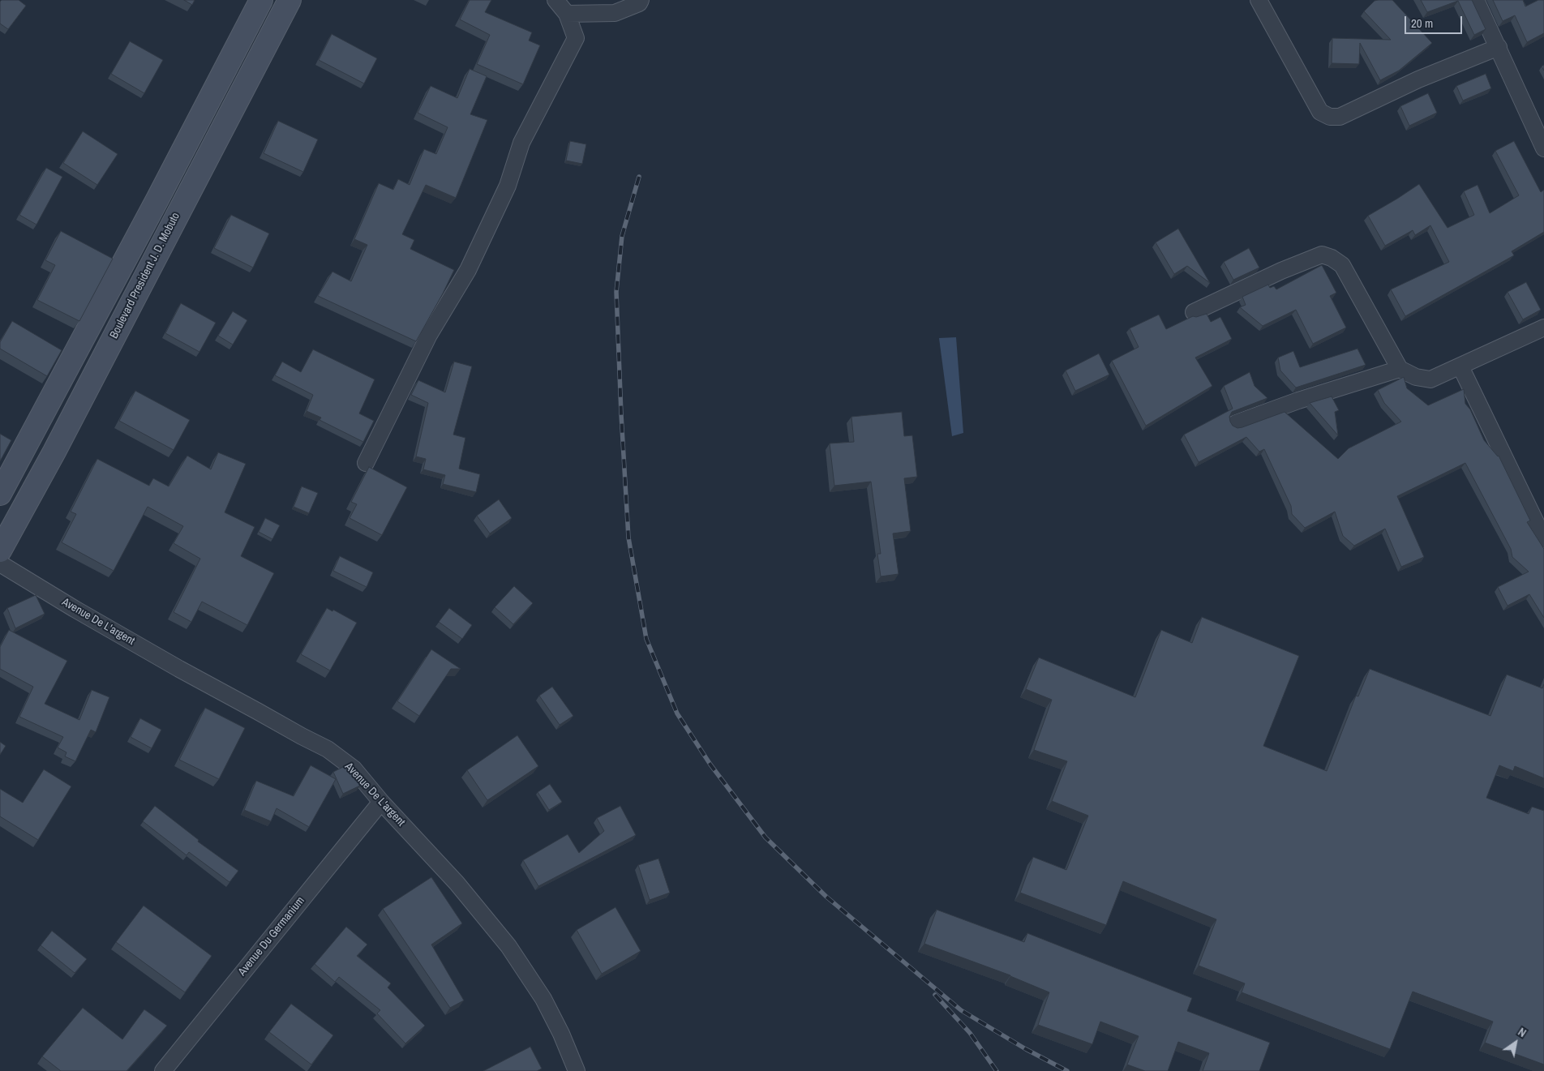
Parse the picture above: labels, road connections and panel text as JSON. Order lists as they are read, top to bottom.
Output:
{
  "streets": {
    "street": ["Boulevard President J. D. Mobuto", "Avenue De L'argent", "Avenue Du Germanium"]
  },
  "crossings": [
    ["Avenue De L'argent", "Avenue Du Germanium"]
  ],
  "scale_bar": "20 m",
  "north": "top right"
}
